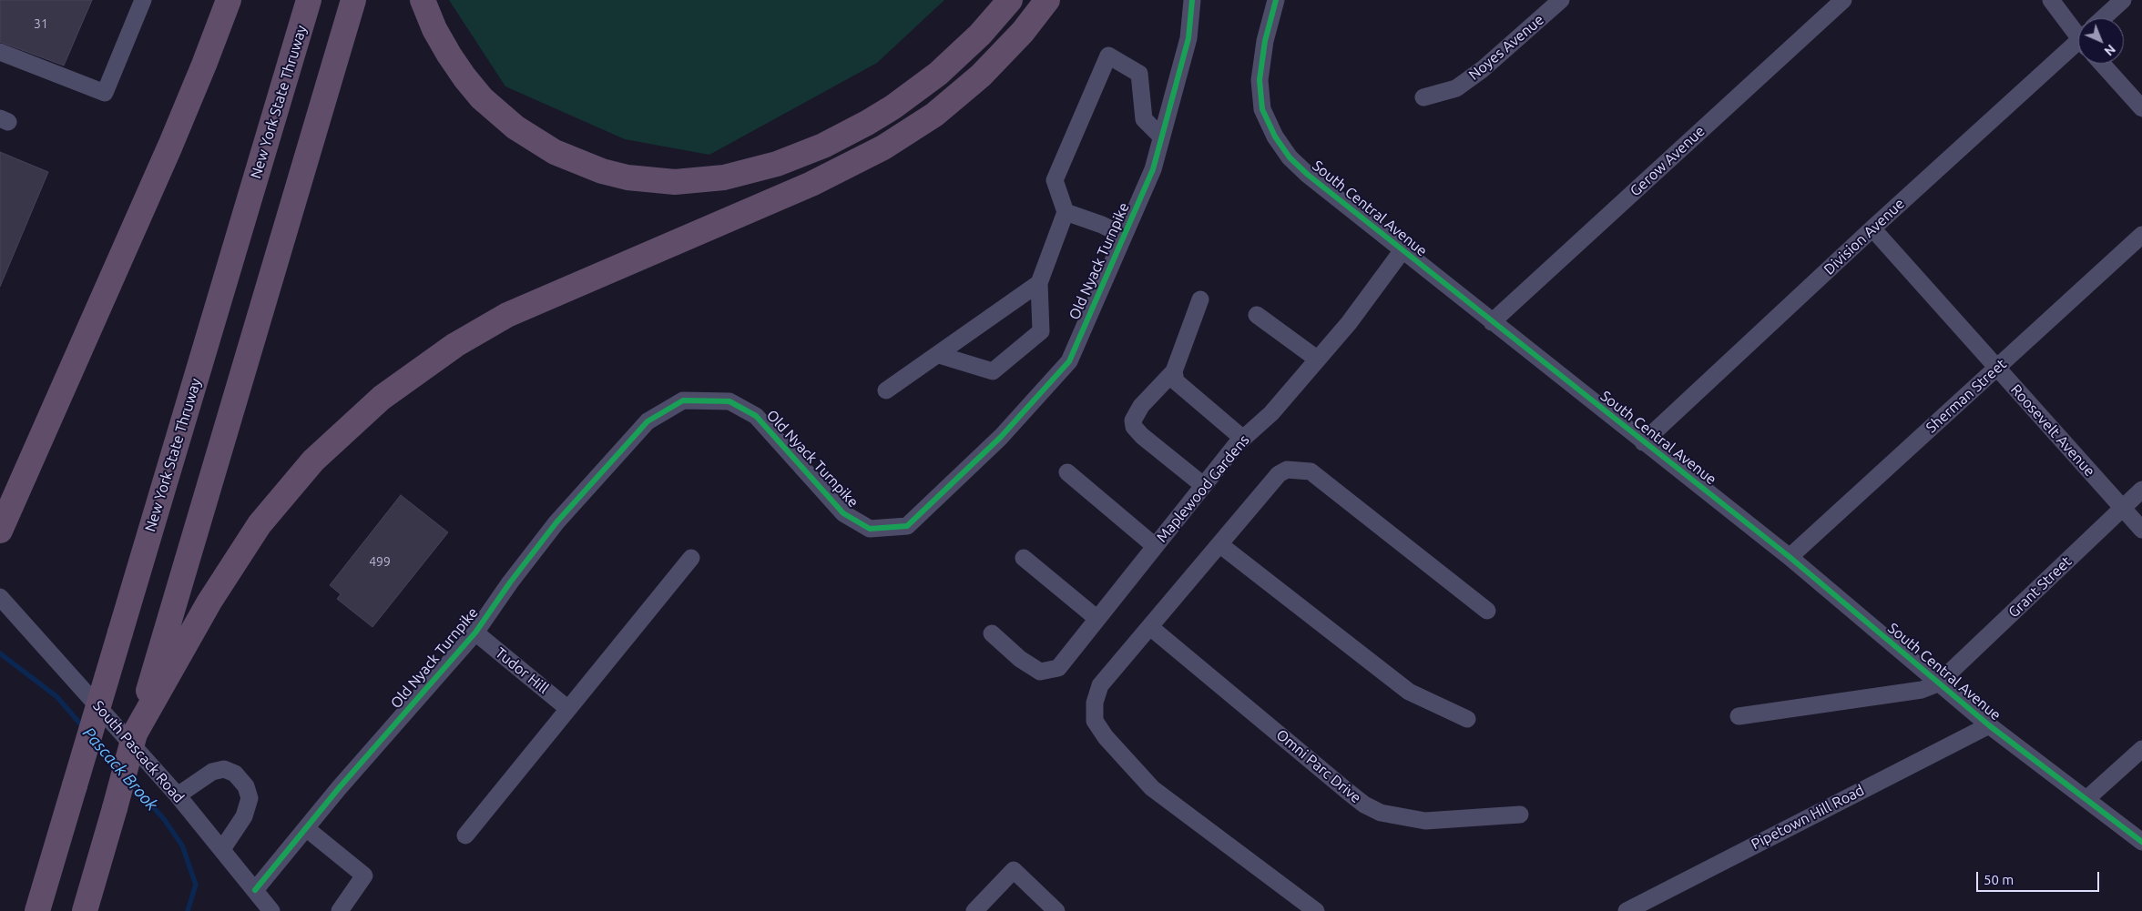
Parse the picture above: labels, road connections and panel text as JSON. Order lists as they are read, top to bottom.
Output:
{
  "streets": {
    "highway": ["New York State Thruway"],
    "street": [
      "Noyes Avenue",
      "Gerow Avenue",
      "South Central Avenue",
      "Division Avenue",
      "Old Nyack Turnpike",
      "Sherman Street",
      "Roosevelt Avenue",
      "Maplewood Gardens",
      "Grant Street",
      "Tudor Hill",
      "South Pascack Road",
      "Omni Parc Drive",
      "Pipetown Hill Road"
    ]
  },
  "crossings": [
    ["Gerow Avenue", "South Central Avenue"],
    ["South Central Avenue", "Division Avenue"],
    ["South Central Avenue", "Sherman Street"],
    ["South Central Avenue", "Maplewood Gardens"],
    ["South Central Avenue", "Grant Street"],
    ["South Central Avenue", "Pipetown Hill Road"],
    ["Division Avenue", "Roosevelt Avenue"],
    ["Old Nyack Turnpike", "Tudor Hill"],
    ["Old Nyack Turnpike", "South Pascack Road"],
    ["Sherman Street", "Roosevelt Avenue"],
    ["Roosevelt Avenue", "Grant Street"]
  ],
  "water": ["Pascack Brook"],
  "house_numbers": ["31", "499"],
  "scale_bar": "50 m",
  "north": "bottom right"
}
